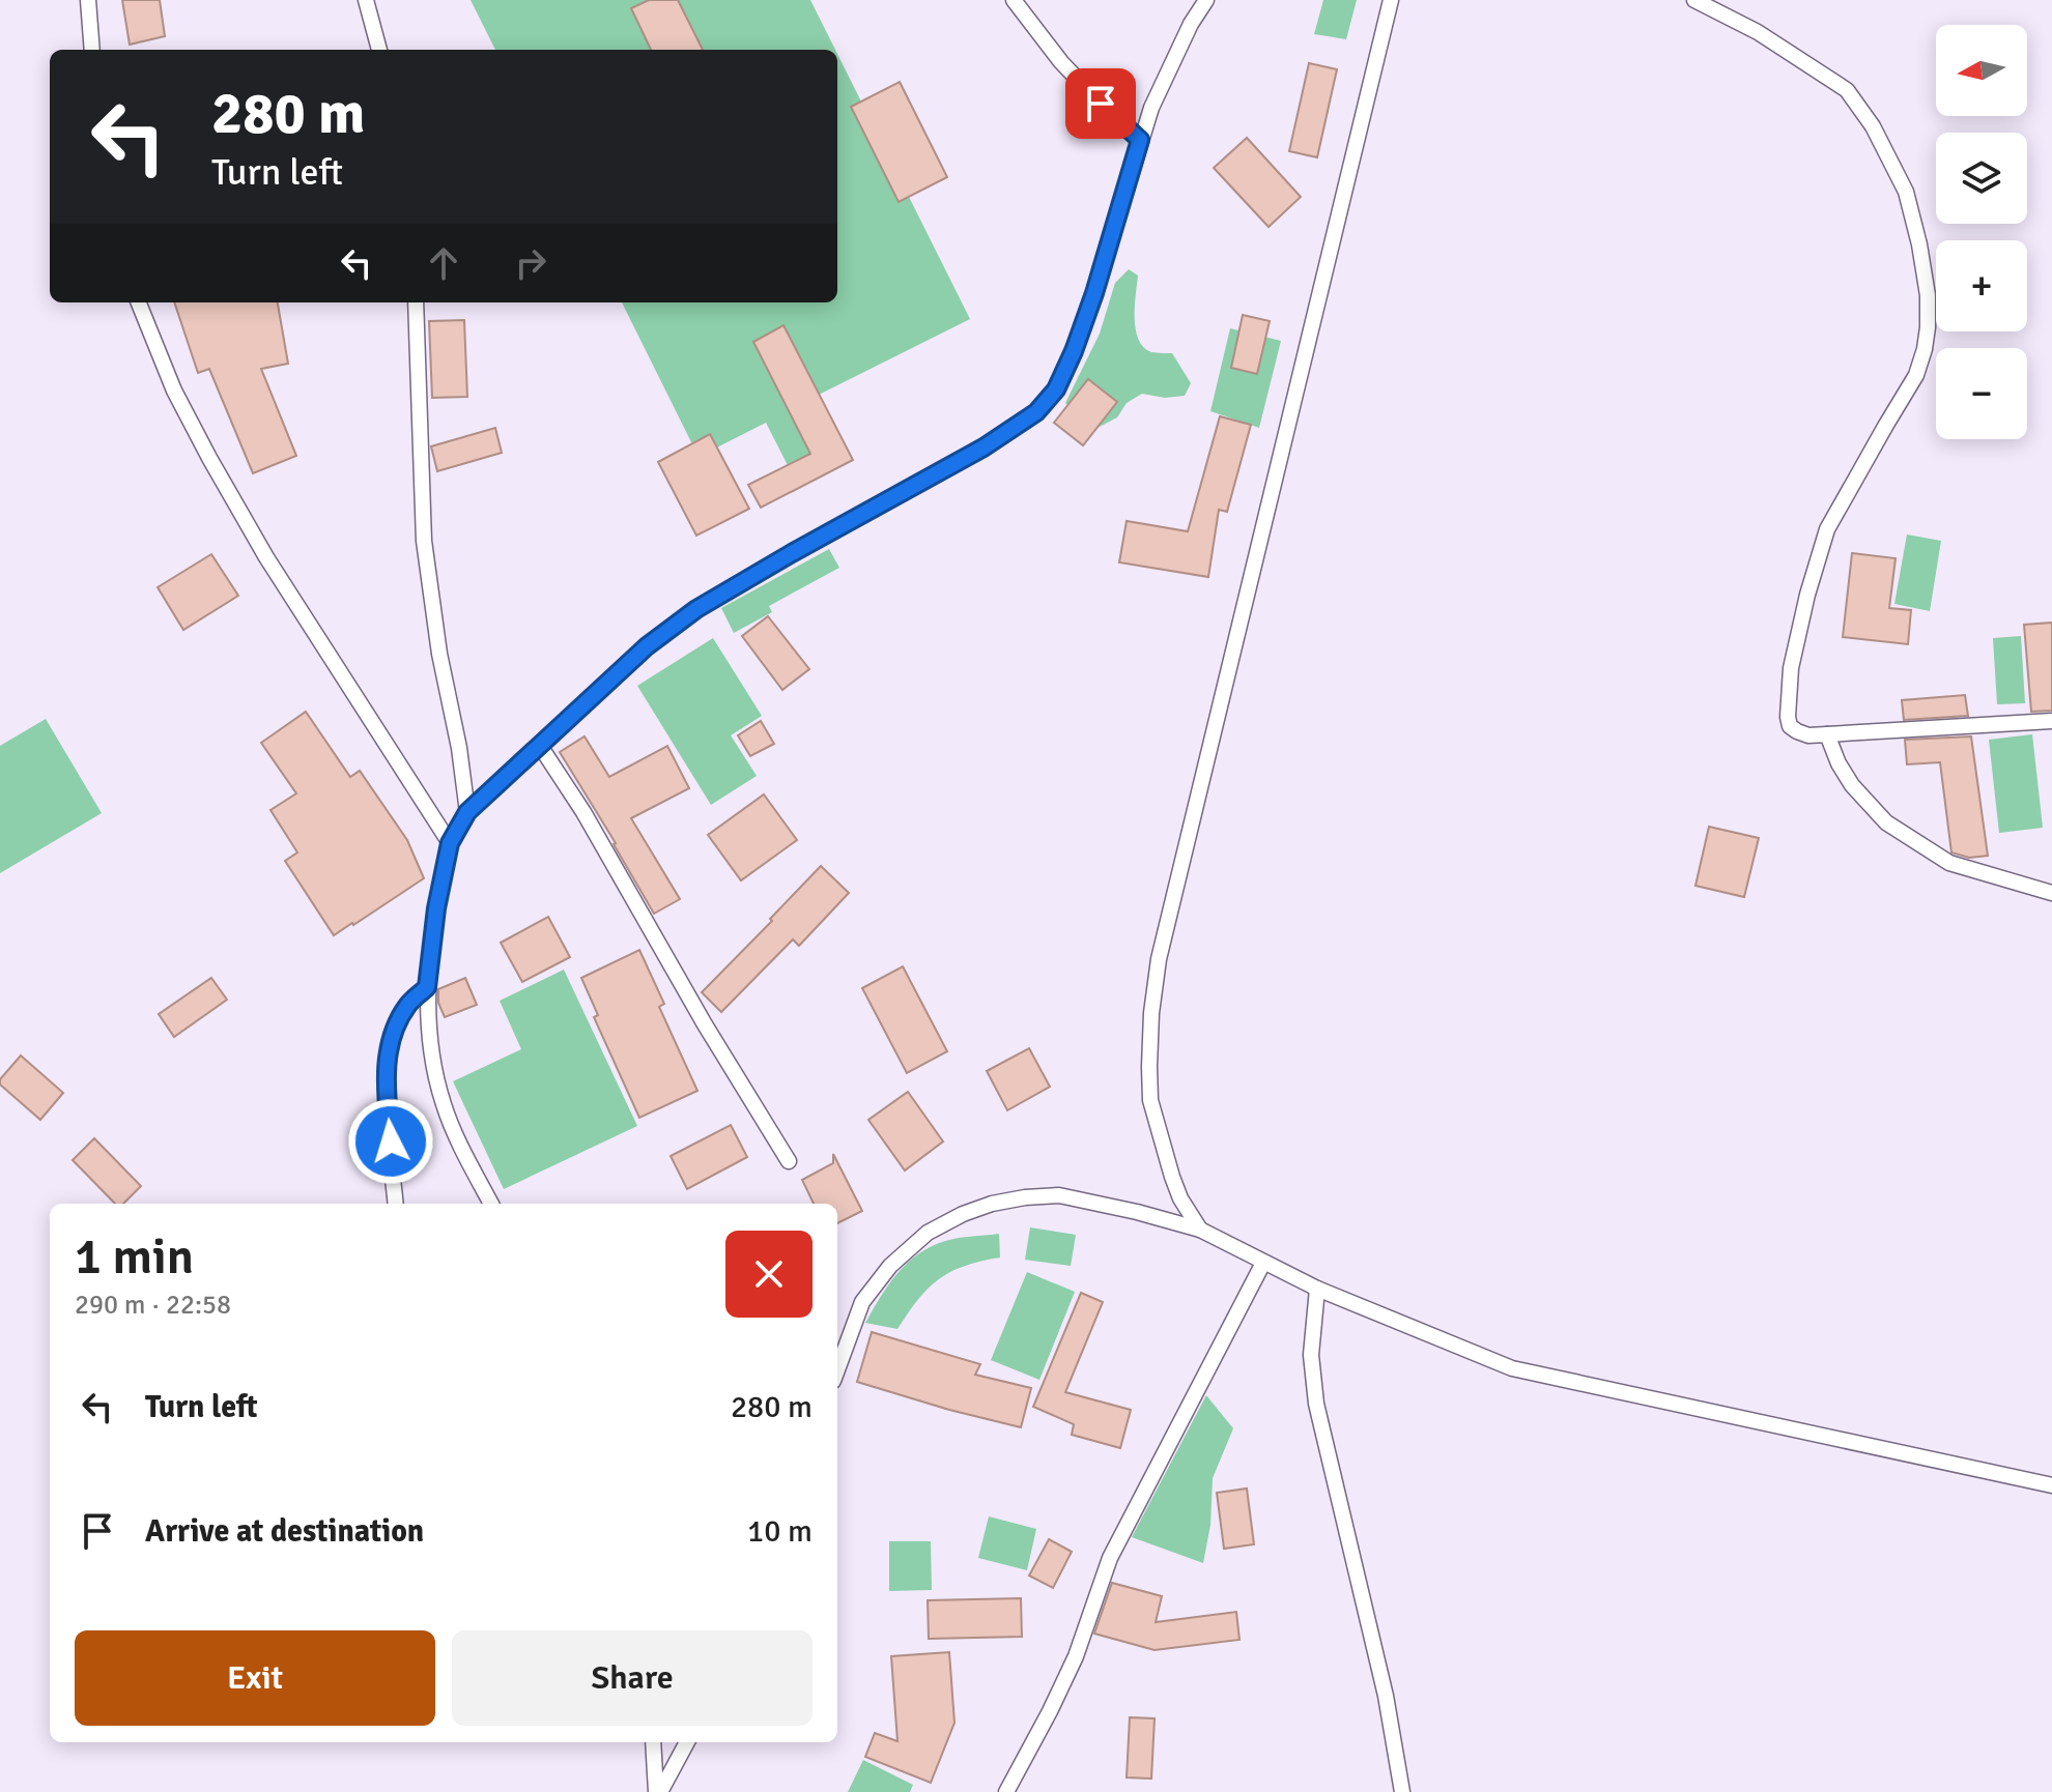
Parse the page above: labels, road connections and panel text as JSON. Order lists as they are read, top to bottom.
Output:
{
  "north": "left",
  "page": {
    "map_buttons": ["+", "−"],
    "turn": ["280 m", "Turn left"],
    "heading": ["1 min", "290 m · 22:58"],
    "list": [
      {
        "name": "Turn left",
        "value": "280 m"
      },
      {
        "name": "Arrive at destination",
        "value": "10 m"
      }
    ],
    "buttons": ["Exit", "Share"]
  }
}
